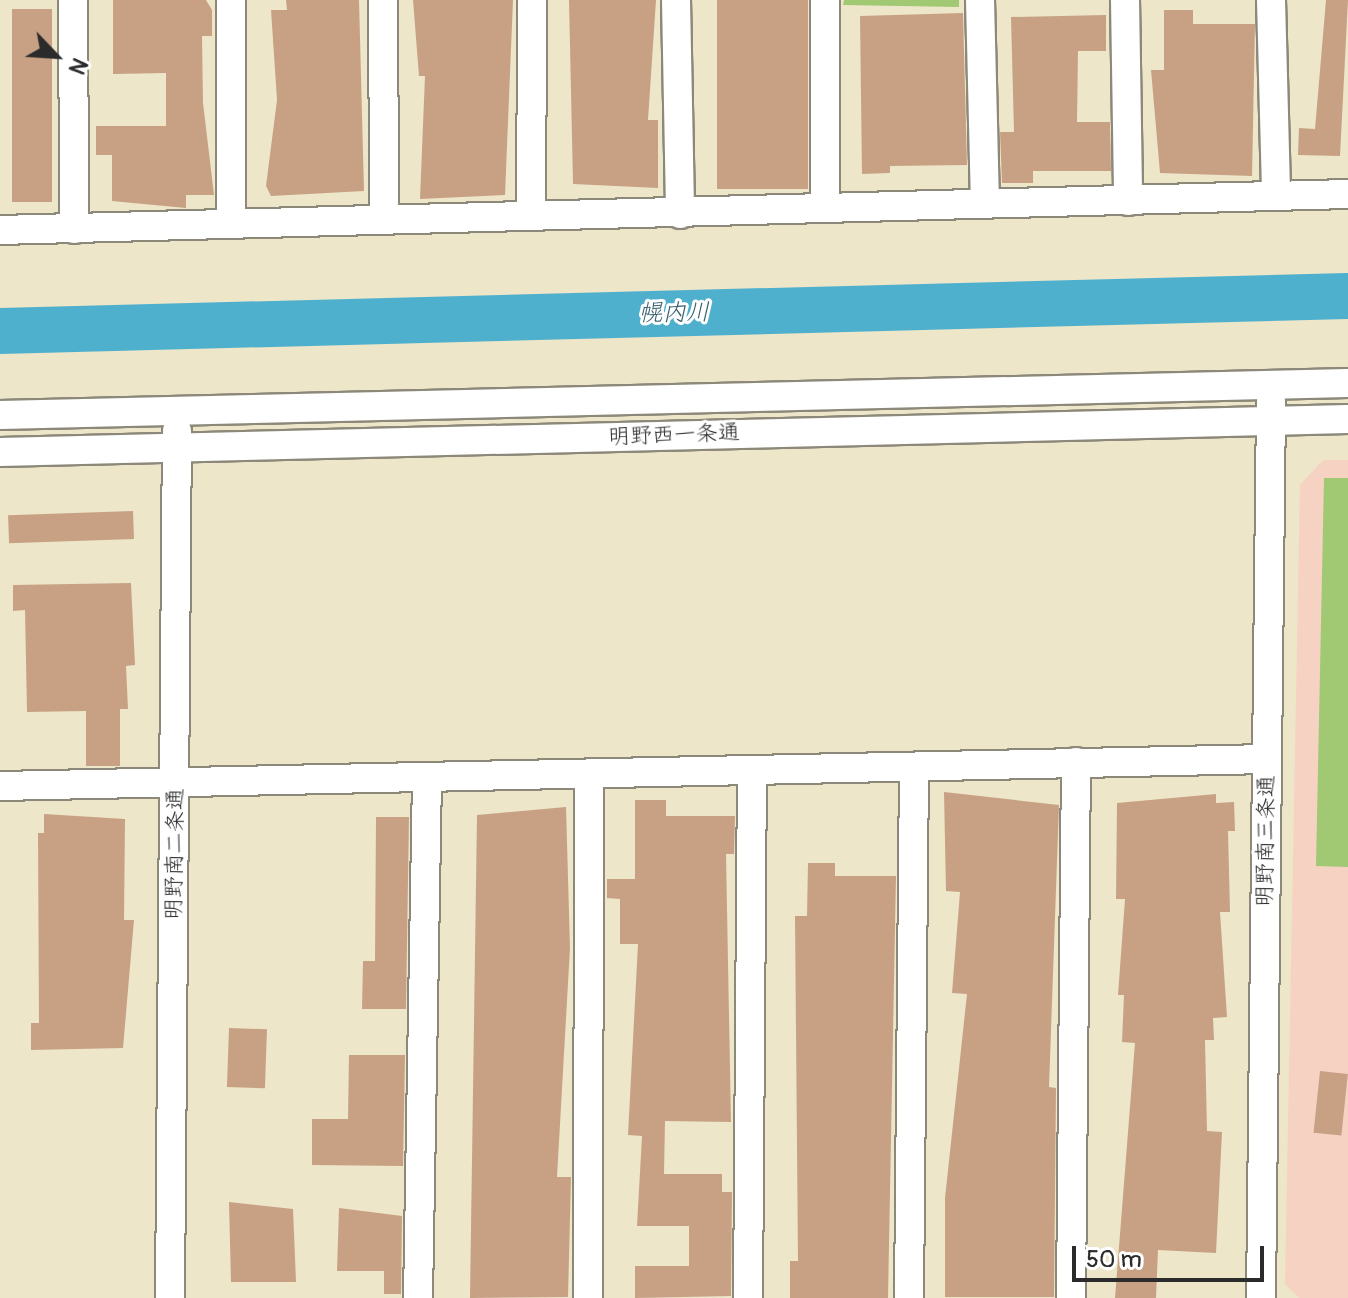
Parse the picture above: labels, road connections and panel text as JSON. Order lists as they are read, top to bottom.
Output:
{
  "streets": {
    "street": ["明野西一条通", "明野南三条通", "明野南二条通"]
  },
  "crossings": [
    ["明野西一条通", "明野南三条通"],
    ["明野西一条通", "明野南二条通"]
  ],
  "water": ["幌内川"],
  "scale_bar": "50 m",
  "north": "bottom right"
}
